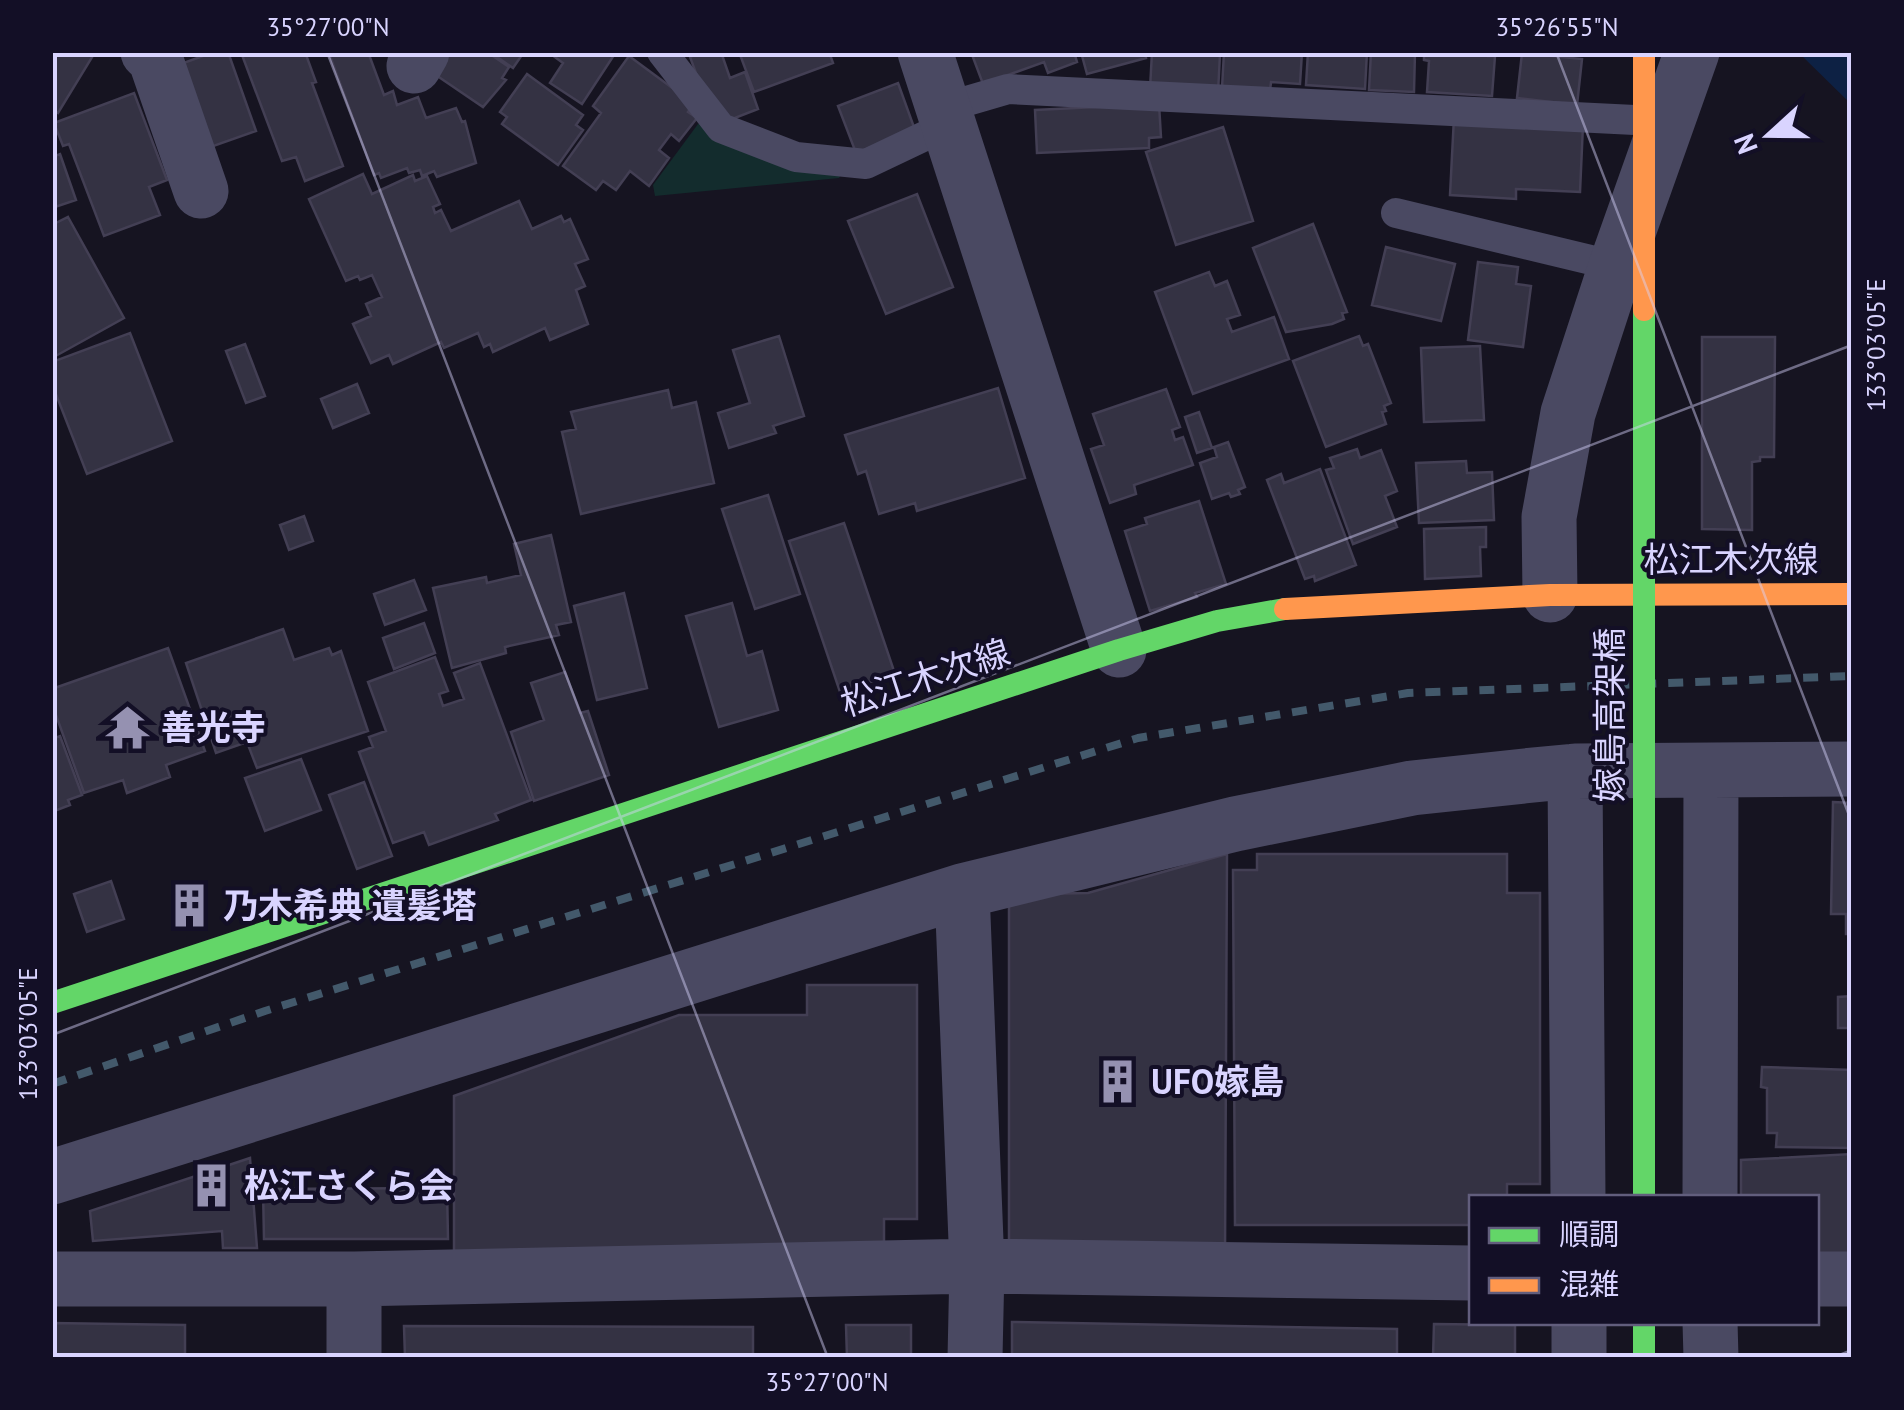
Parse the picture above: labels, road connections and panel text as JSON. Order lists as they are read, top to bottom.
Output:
{
  "streets": {
    "main road": ["松江木次線", "嫁島高架橋"]
  },
  "places": {
    "temple": ["善光寺"],
    "building": ["乃木希典 遺髪塔", "UFO嫁島", "松江さくら会"]
  },
  "legend": ["順調", "混雑"],
  "north": "left",
  "coordinates": ["35°27'00\"N", "35°26'55\"N", "133°03'05\"E"]
}
